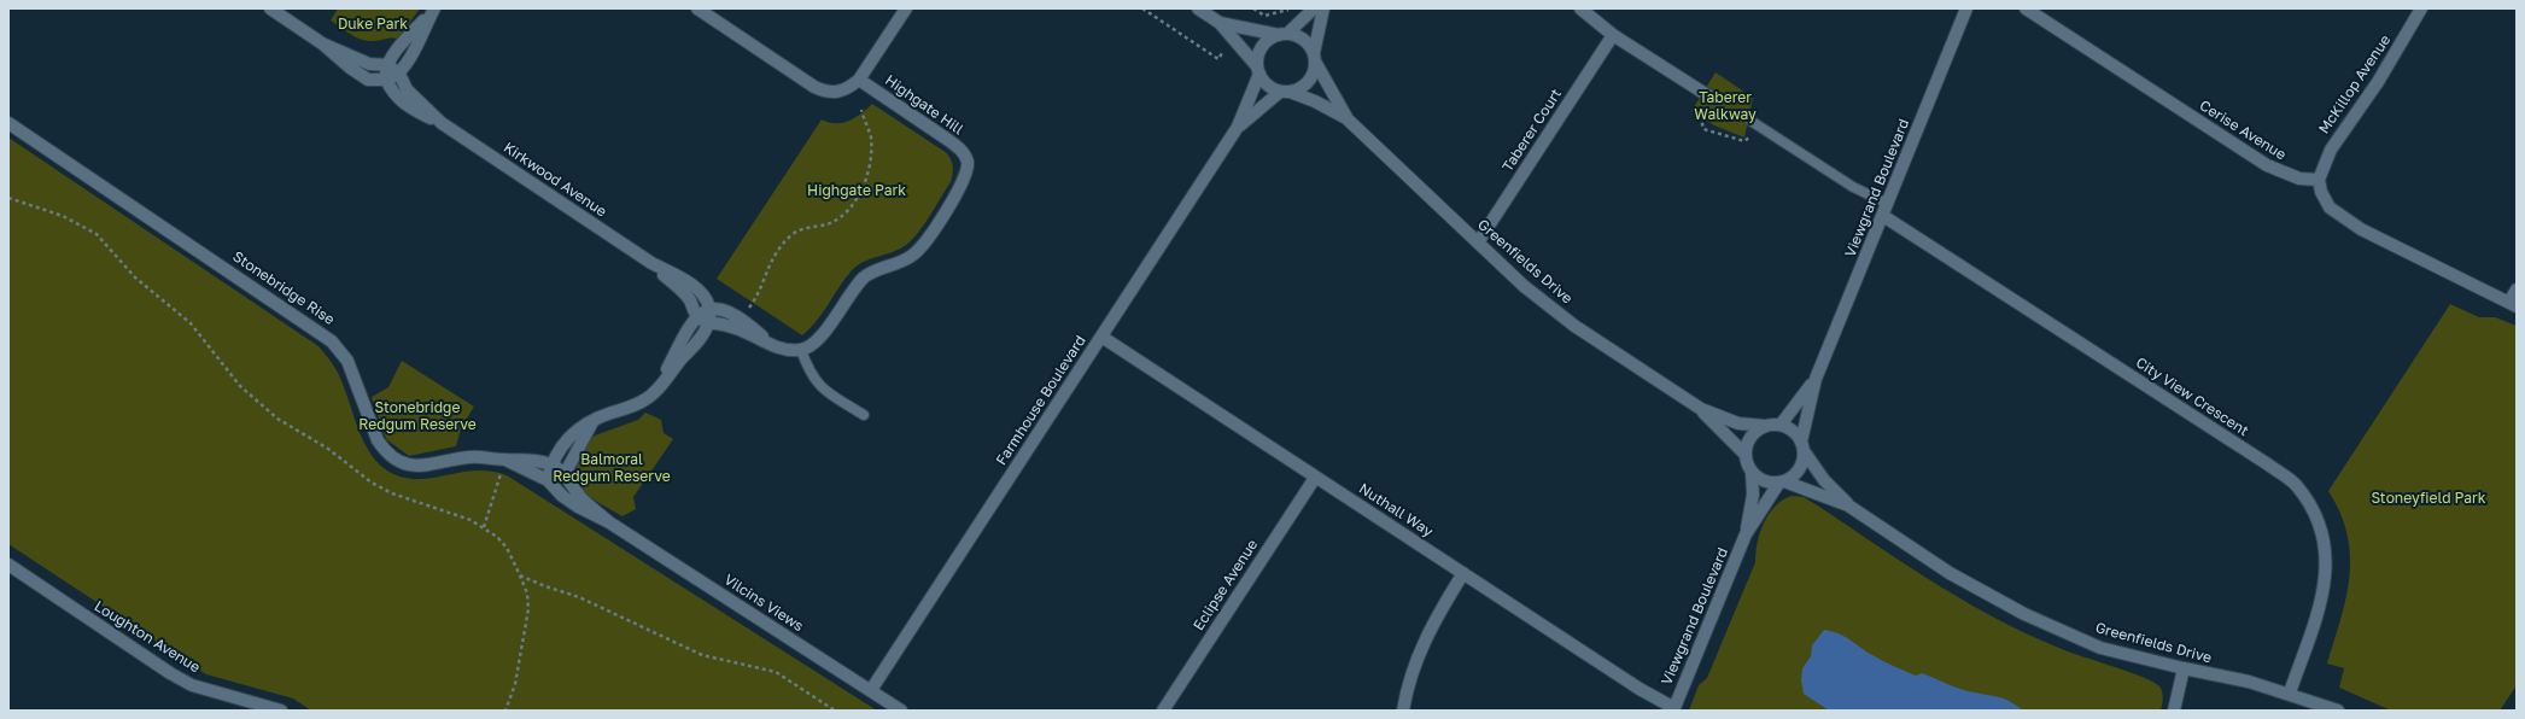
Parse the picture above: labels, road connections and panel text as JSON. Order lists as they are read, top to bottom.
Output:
{
  "streets": {
    "street": [
      "McKillop Avenue",
      "Highgate Hill",
      "Taberer Court",
      "Cerise Avenue",
      "Kirkwood Avenue",
      "Viewgrand Boulevard",
      "Greenfields Drive",
      "Stonebridge Rise",
      "City View Crescent",
      "Farmhouse Boulevard",
      "Nuthall Way",
      "Eclipse Avenue",
      "Vilcins Views",
      "Loughton Avenue"
    ]
  },
  "crossings": [
    ["McKillop Avenue", "Cerise Avenue"],
    ["Taberer Court", "Greenfields Drive"],
    ["Viewgrand Boulevard", "Greenfields Drive"],
    ["Viewgrand Boulevard", "City View Crescent"],
    ["Viewgrand Boulevard", "Nuthall Way"],
    ["Greenfields Drive", "City View Crescent"],
    ["Greenfields Drive", "Farmhouse Boulevard"],
    ["Stonebridge Rise", "Vilcins Views"],
    ["Farmhouse Boulevard", "Nuthall Way"],
    ["Farmhouse Boulevard", "Vilcins Views"],
    ["Nuthall Way", "Eclipse Avenue"]
  ],
  "parks": [
    "Duke Park",
    "Taberer Walkway",
    "Highgate Park",
    "Stonebridge Redgum Reserve",
    "Balmoral Redgum Reserve",
    "Stoneyfield Park"
  ]
}
